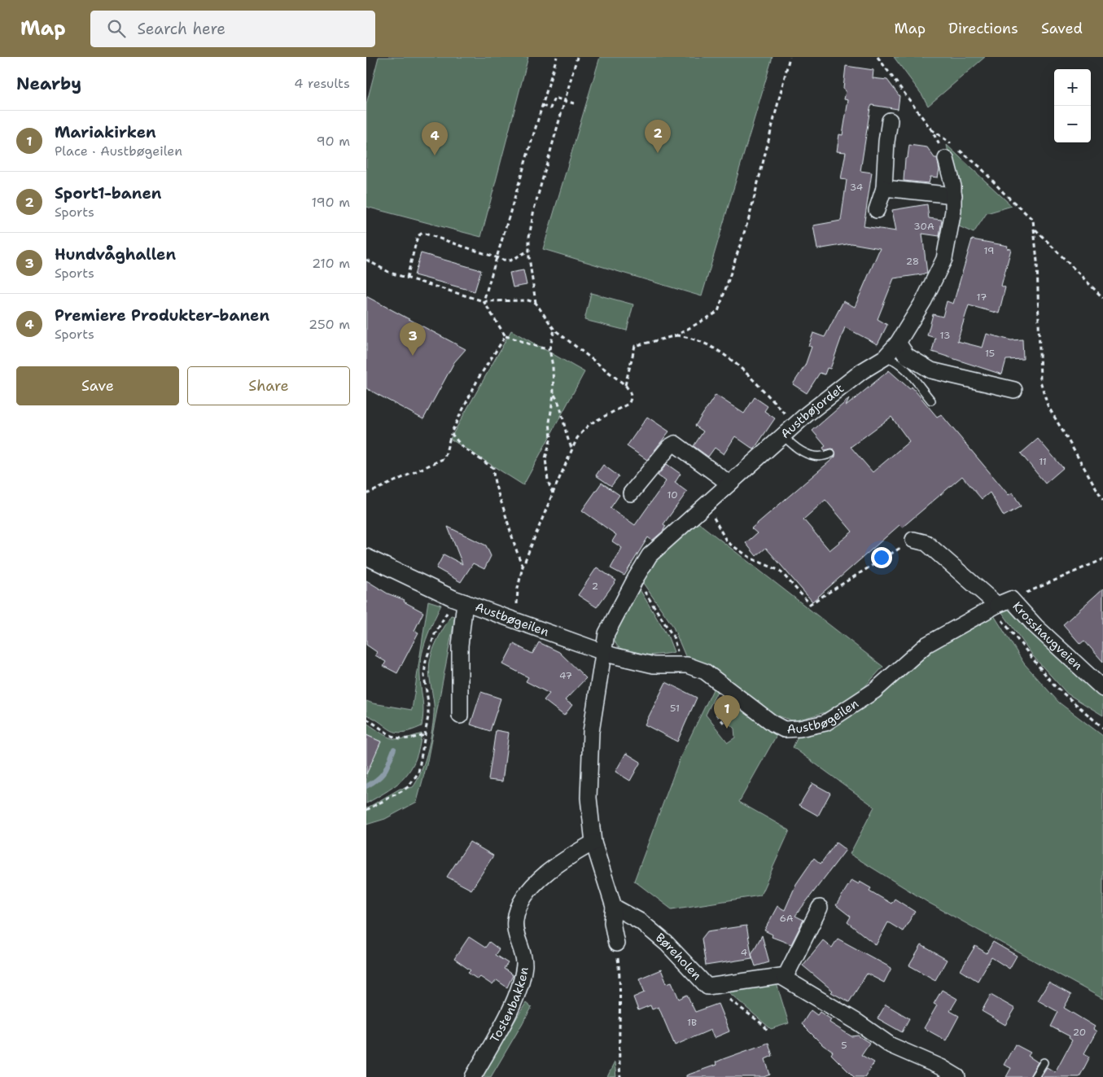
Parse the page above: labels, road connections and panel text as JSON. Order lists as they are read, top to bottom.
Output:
{
  "streets": {
    "street": [
      "Austbøjordet",
      "Austbøgeilen",
      "Krosshaugveien",
      "Børeholen",
      "Tostenbakken"
    ]
  },
  "crossings": [
    ["Austbøjordet", "Austbøgeilen"],
    ["Austbøgeilen", "Krosshaugveien"]
  ],
  "house_numbers": [
    "34",
    "30A",
    "19",
    "28",
    "17",
    "13",
    "15",
    "11",
    "10",
    "2",
    "47",
    "51",
    "6A",
    "4",
    "1B",
    "20",
    "5"
  ],
  "page": {
    "header": "Map",
    "search": "Search here",
    "nav": ["Map", "Directions", "Saved"],
    "heading": ["Nearby", "4 results"],
    "map_buttons": ["+", "−"],
    "list": [
      {
        "mark": "1",
        "name": "Mariakirken",
        "note": "Place · Austbøgeilen",
        "value": "90 m"
      },
      {
        "mark": "2",
        "name": "Sport1-banen",
        "note": "Sports",
        "value": "190 m"
      },
      {
        "mark": "3",
        "name": "Hundvåghallen",
        "note": "Sports",
        "value": "210 m"
      },
      {
        "mark": "4",
        "name": "Premiere Produkter-banen",
        "note": "Sports",
        "value": "250 m"
      }
    ],
    "pins": [
      "2",
      "4",
      "3",
      "1"
    ],
    "buttons": ["Save", "Share"]
  }
}
